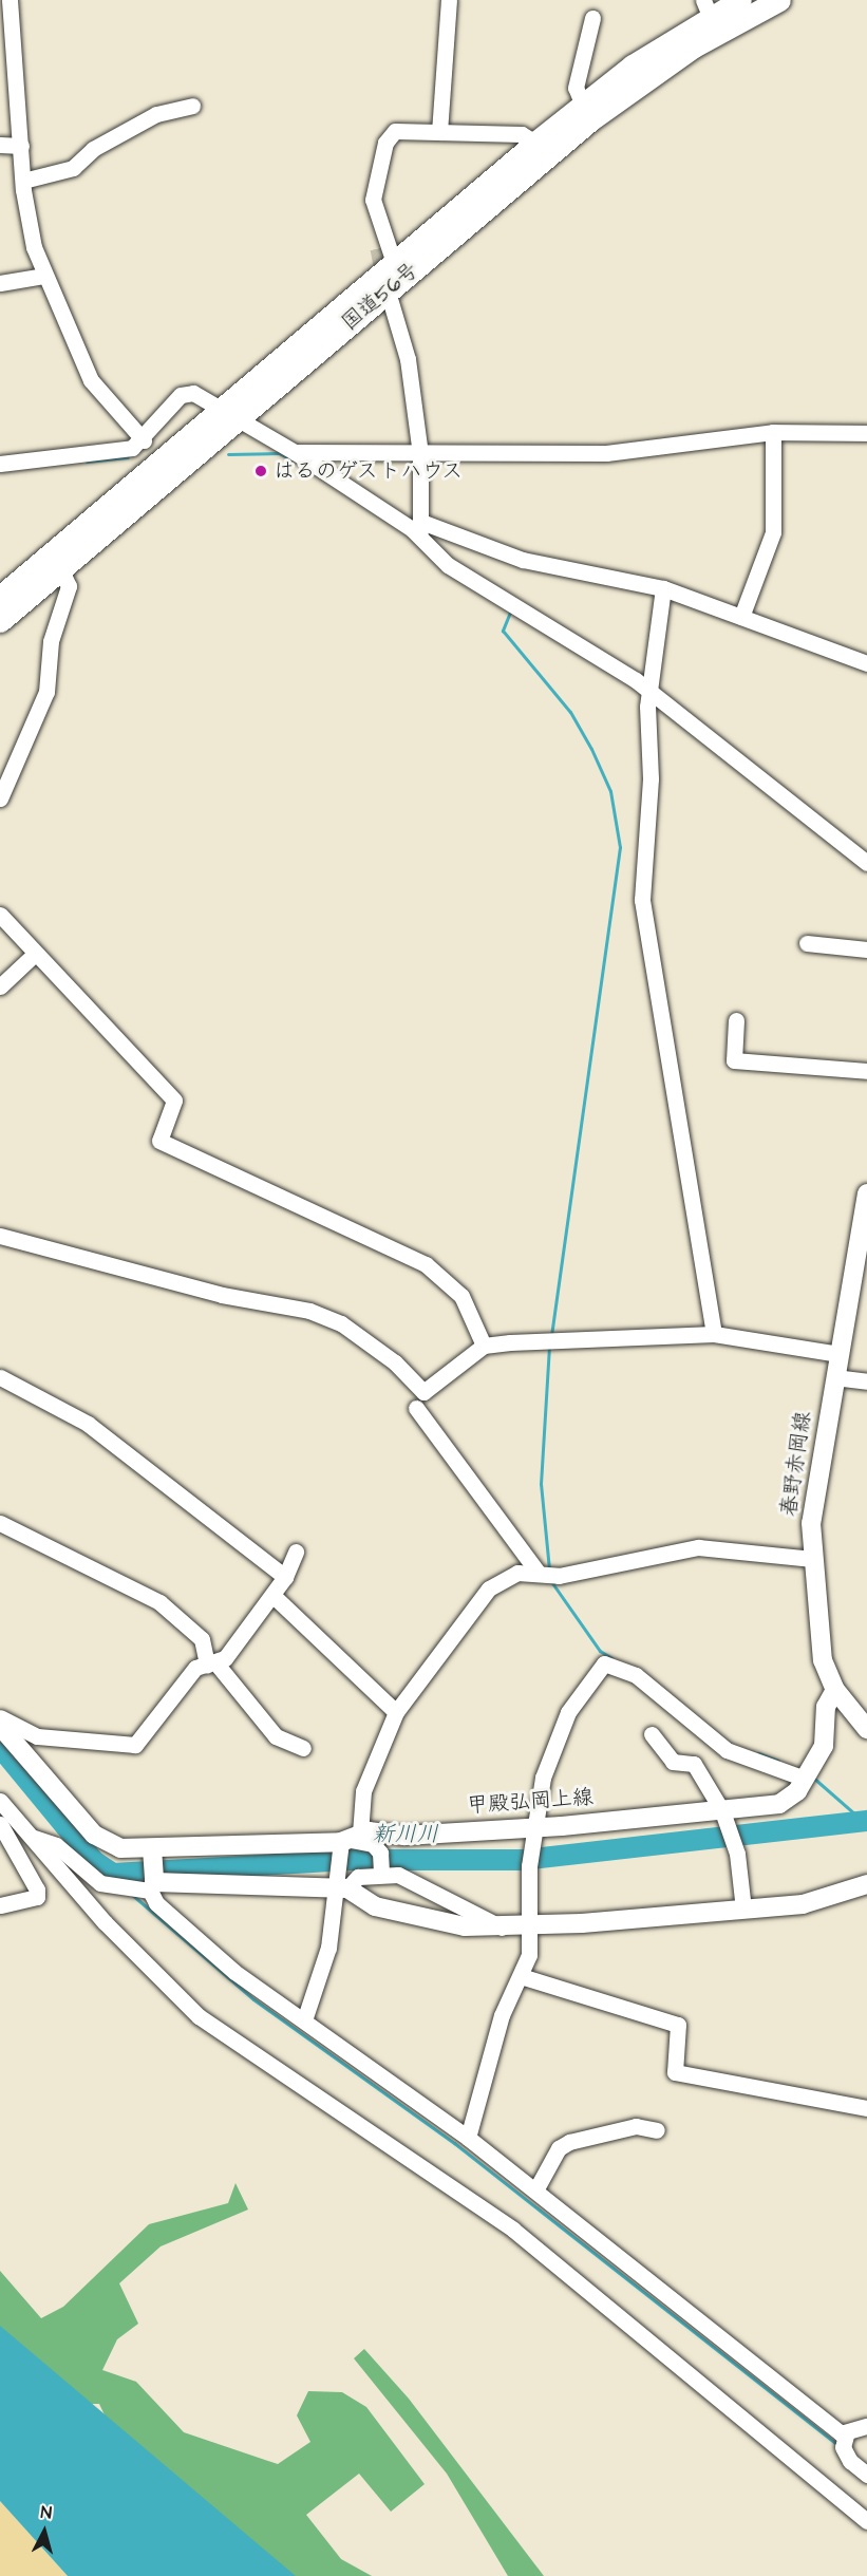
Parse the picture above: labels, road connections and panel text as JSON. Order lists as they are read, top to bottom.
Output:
{
  "streets": {
    "highway": ["国道56号"],
    "main road": ["春野赤岡線", "甲殿弘岡上線"]
  },
  "crossings": [
    ["春野赤岡線", "甲殿弘岡上線"]
  ],
  "water": ["新川川"],
  "places": ["はるのゲストハウス"],
  "north": "top"
}
